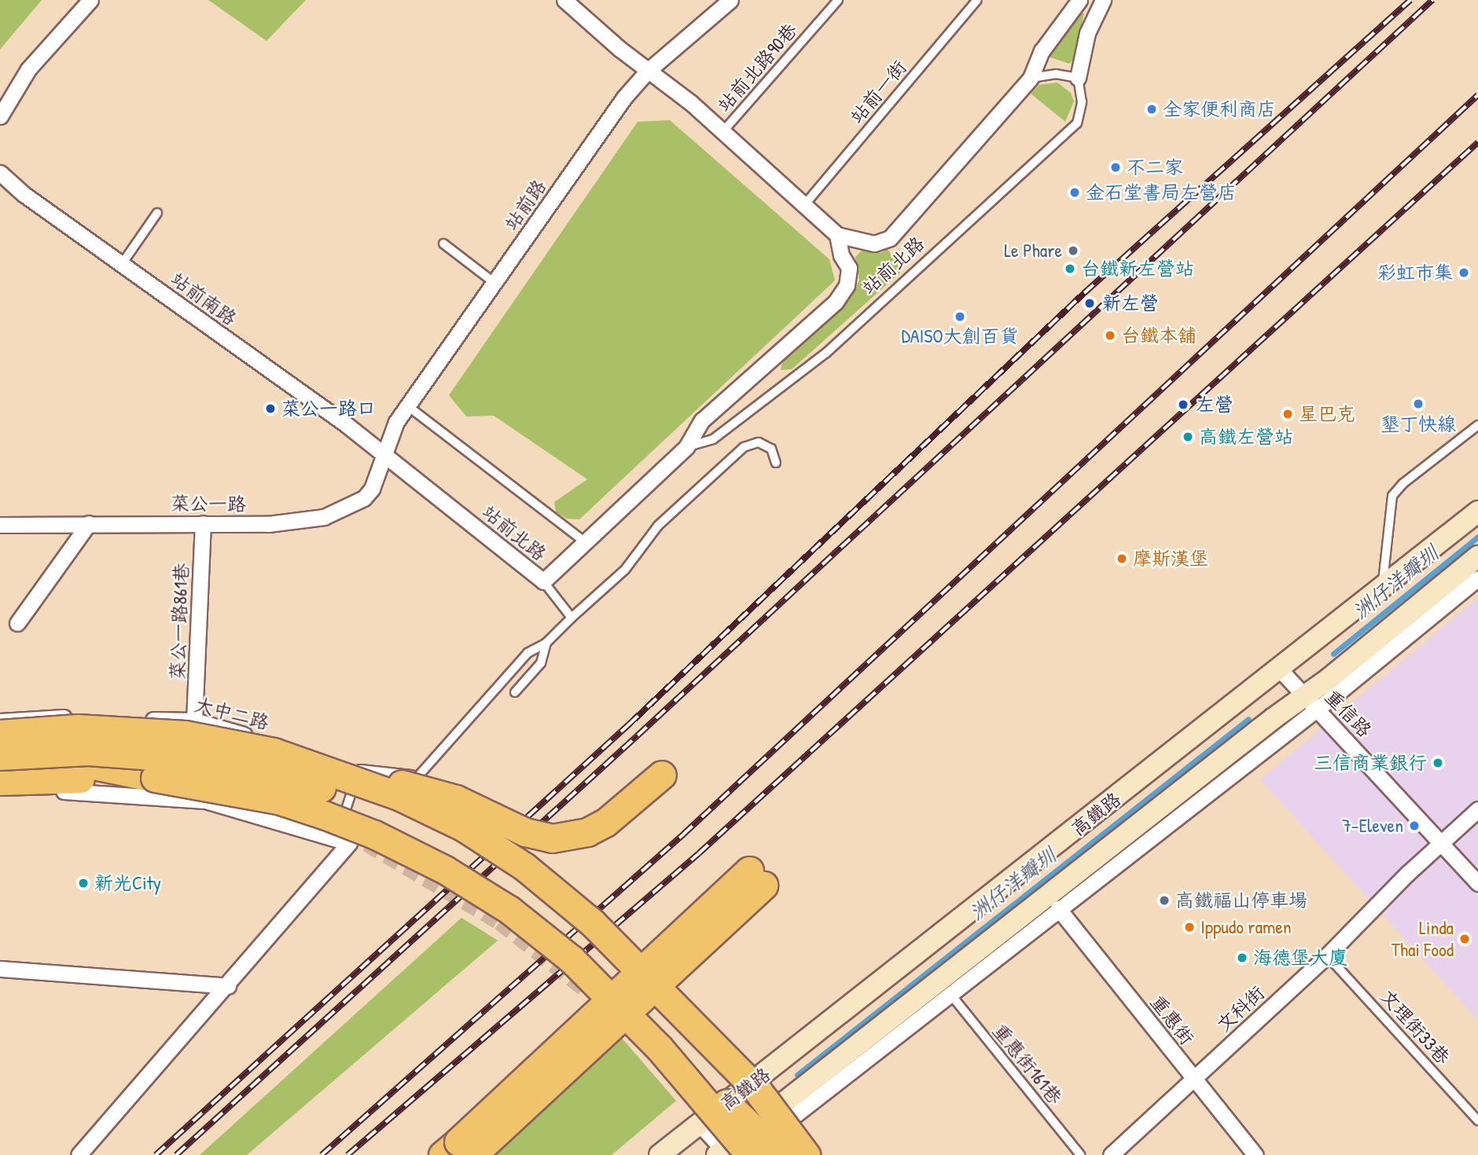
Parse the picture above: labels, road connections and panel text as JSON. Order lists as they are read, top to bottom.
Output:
{
  "streets": {
    "street": [
      "站前路",
      "站前北路",
      "站前南路",
      "菜公一路",
      "菜公一路861巷",
      "大中二路",
      "重信路",
      "高鐵路",
      "文科街",
      "重惠街"
    ],
    "lane": [
      "站前北路90巷",
      "站前一街",
      "文理街33巷",
      "重惠街161巷"
    ]
  },
  "crossings": [
    ["站前北路90巷", "站前北路"],
    ["站前一街", "站前北路"],
    ["站前路", "站前北路"],
    ["站前路", "站前南路"],
    ["站前路", "菜公一路"],
    ["站前北路", "站前南路"],
    ["站前北路", "菜公一路"],
    ["站前南路", "菜公一路"],
    ["菜公一路", "菜公一路861巷"],
    ["菜公一路861巷", "大中二路"],
    ["重信路", "高鐵路"],
    ["重信路", "文科街"],
    ["高鐵路", "重惠街"],
    ["高鐵路", "重惠街161巷"],
    ["文科街", "重惠街"],
    ["文科街", "文理街33巷"]
  ],
  "water": ["洲仔洋瓣圳"],
  "places": [
    "全家便利商店",
    "不二家",
    "金石堂書局左營店",
    "Le Phare",
    "台鐵新左營站",
    "彩虹市集",
    "新左營",
    "DAISO大創百貨",
    "台鐵本舖",
    "墾丁快線",
    "左營",
    "菜公一路口",
    "星巴克",
    "高鐵左營站",
    "摩斯漢堡",
    "三信商業銀行",
    "7-Eleven",
    "新光City",
    "高鐵福山停車場",
    "Ippudo ramen",
    "Linda Thai Food",
    "海德堡大廈"
  ]
}
